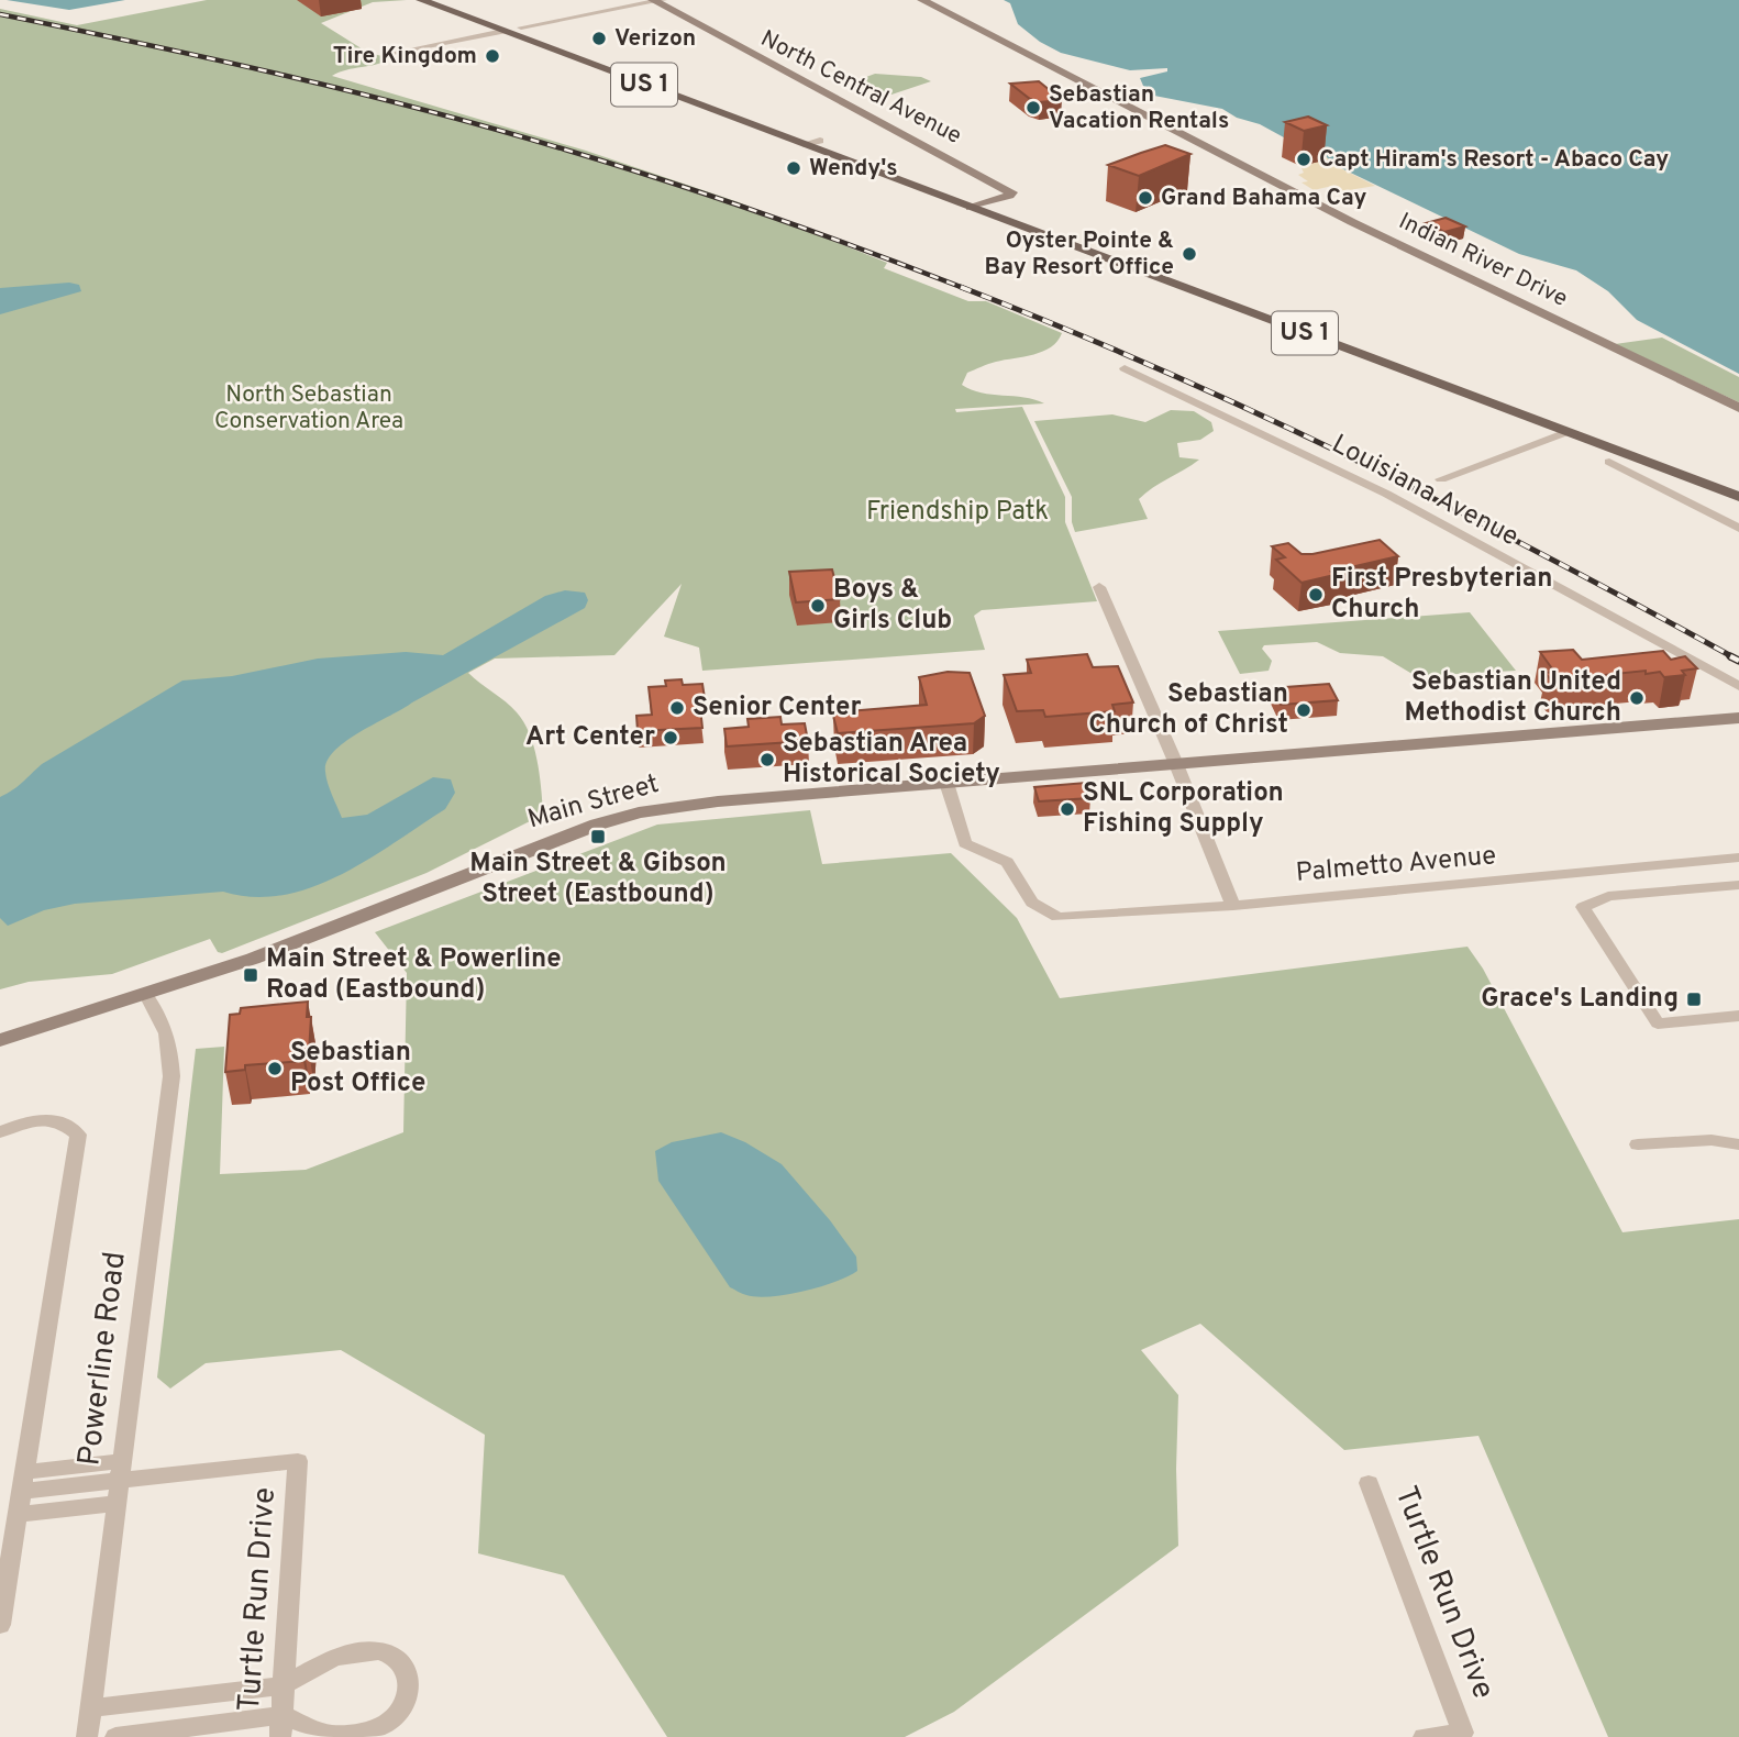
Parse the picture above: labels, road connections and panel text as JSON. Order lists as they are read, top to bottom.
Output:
{
  "streets": {
    "main road": ["US 1"],
    "street": [
      "North Central Avenue",
      "Indian River Drive",
      "Louisiana Avenue",
      "Main Street",
      "Palmetto Avenue",
      "Powerline Road",
      "Turtle Run Drive"
    ]
  },
  "crossings": [
    ["US 1", "North Central Avenue"],
    ["Main Street", "Palmetto Avenue"],
    ["Main Street", "Powerline Road"],
    ["Powerline Road", "Turtle Run Drive"]
  ],
  "parks": ["North Sebastian Conservation Area", "Friendship Patk"],
  "places": {
    "other": [
      "Verizon",
      "Tire Kingdom",
      "Sebastian Vacation Rentals",
      "Capt Hiram's Resort - Abaco Cay",
      "Wendy's",
      "Grand Bahama Cay",
      "Oyster Pointe & Bay Resort Office",
      "First Presbyterian Church",
      "Boys & Girls Club",
      "Sebastian United Methodist Church",
      "Senior Center",
      "Sebastian Church of Christ",
      "Art Center",
      "Sebastian Area Historical Society",
      "SNL Corporation Fishing Supply",
      "Sebastian Post Office"
    ],
    "transit": ["Main Street & Gibson Street (Eastbound)", "Main Street & Powerline Road (Eastbound)", "Grace's Landing"]
  }
}
